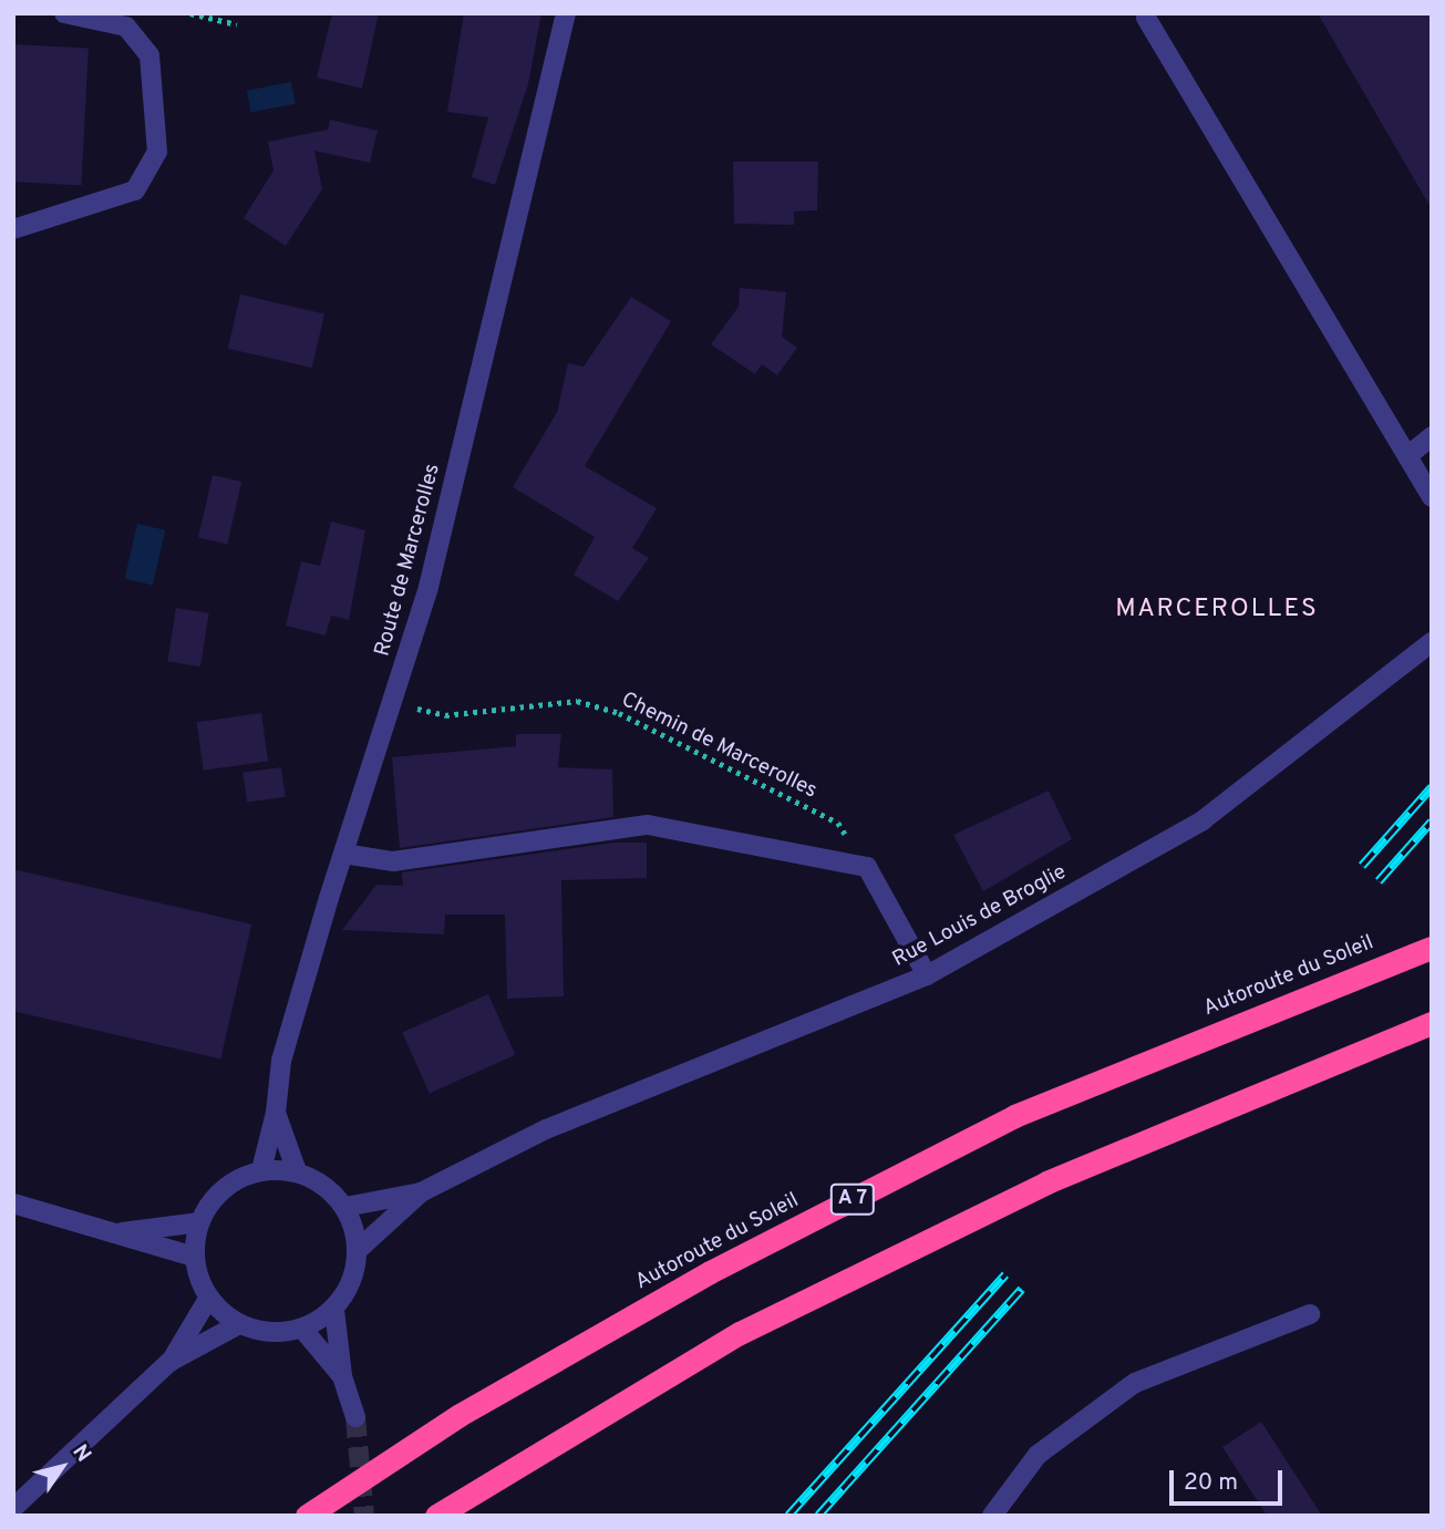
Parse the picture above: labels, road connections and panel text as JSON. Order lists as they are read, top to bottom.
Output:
{
  "streets": {
    "highway": ["Autoroute du Soleil", "A 7"],
    "street": ["Route de Marcerolles", "Rue Louis de Broglie"],
    "path": ["Chemin de Marcerolles"]
  },
  "crossings": [
    ["Route de Marcerolles", "Chemin de Marcerolles"],
    ["Route de Marcerolles", "Rue Louis de Broglie"]
  ],
  "districts": ["MARCEROLLES"],
  "scale_bar": "20 m",
  "north": "top right"
}
